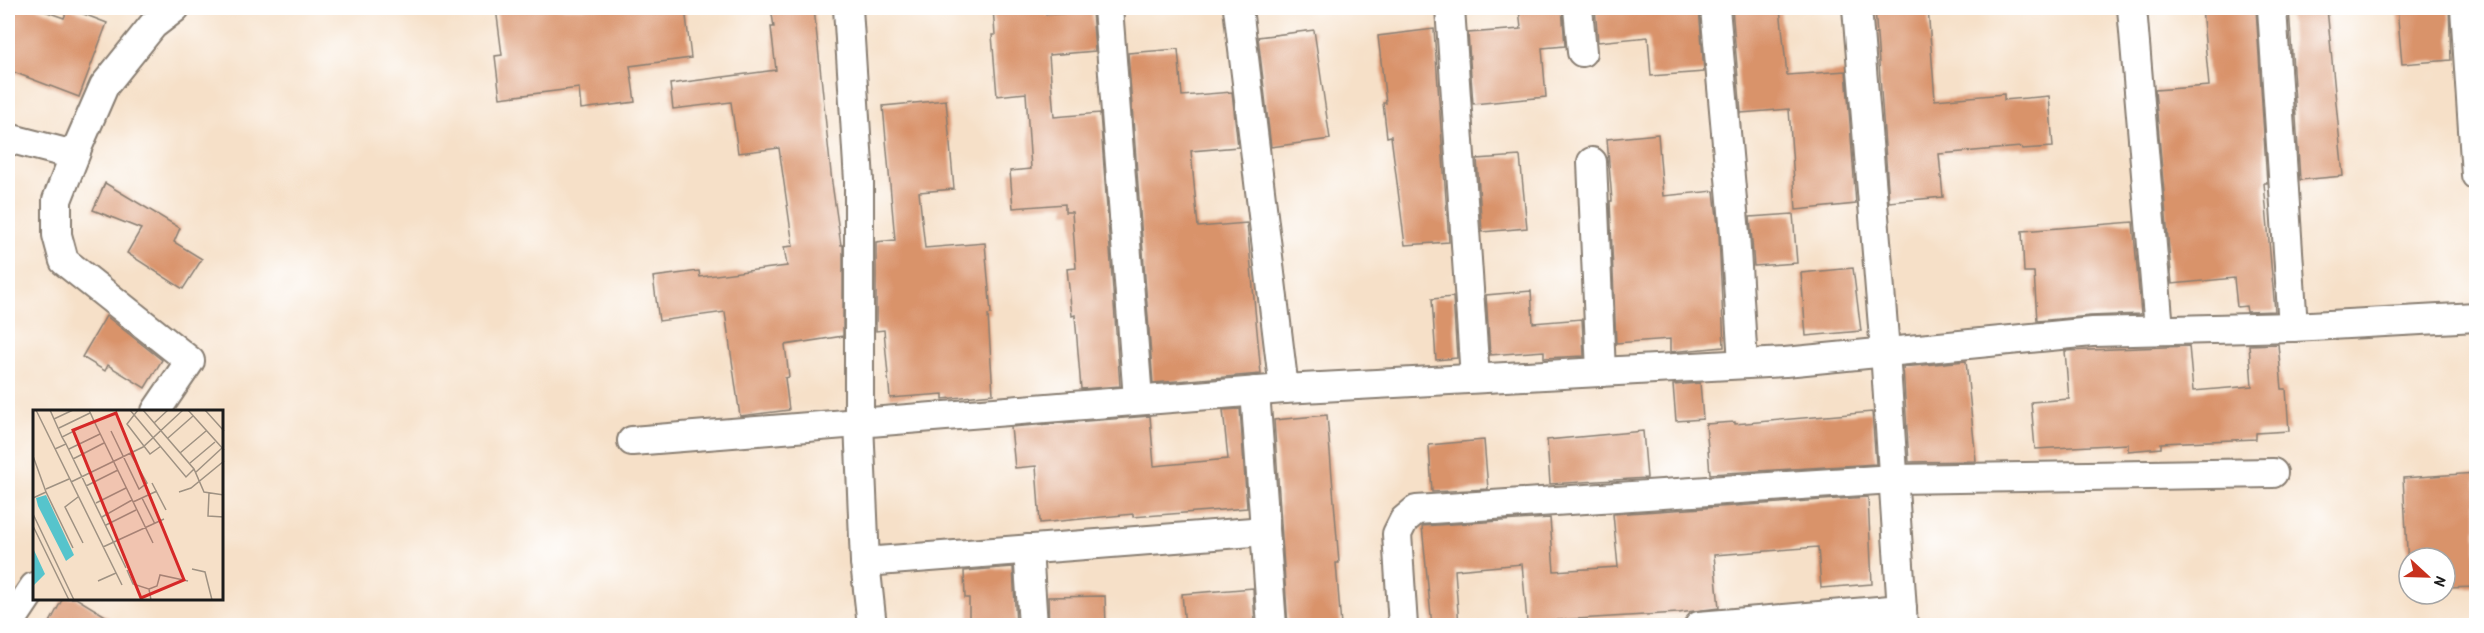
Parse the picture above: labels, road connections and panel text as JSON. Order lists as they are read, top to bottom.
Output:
{
  "north": "right"
}
